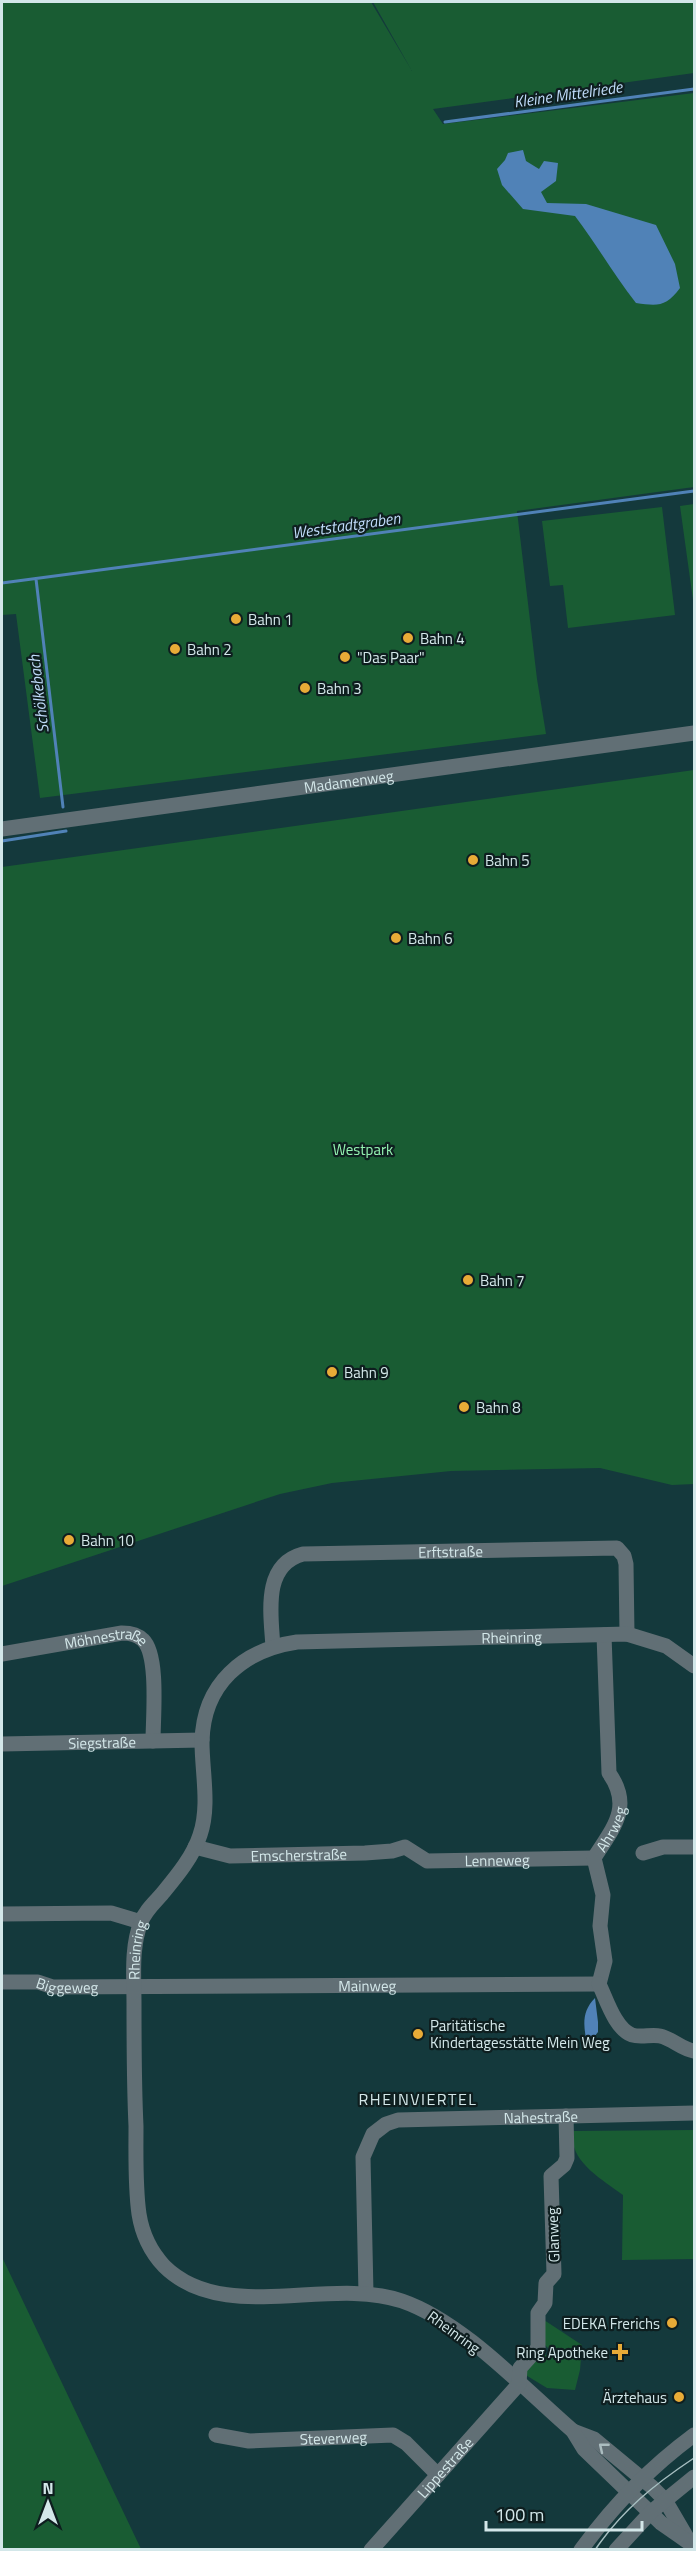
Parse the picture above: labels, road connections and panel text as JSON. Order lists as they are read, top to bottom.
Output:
{
  "streets": {
    "street": [
      "Madamenweg",
      "Erftstraße",
      "Rheinring",
      "Möhnestraße",
      "Siegstraße",
      "Ahrweg",
      "Emscherstraße",
      "Lenneweg",
      "Biggeweg",
      "Mainweg",
      "Nahestraße",
      "Glanweg",
      "Steverweg",
      "Lippestraße"
    ]
  },
  "crossings": [
    ["Erftstraße", "Rheinring"],
    ["Rheinring", "Siegstraße"],
    ["Rheinring", "Ahrweg"],
    ["Rheinring", "Emscherstraße"],
    ["Rheinring", "Biggeweg"],
    ["Rheinring", "Mainweg"],
    ["Rheinring", "Nahestraße"],
    ["Rheinring", "Glanweg"],
    ["Rheinring", "Lippestraße"],
    ["Möhnestraße", "Siegstraße"],
    ["Ahrweg", "Lenneweg"],
    ["Ahrweg", "Mainweg"],
    ["Emscherstraße", "Lenneweg"],
    ["Biggeweg", "Mainweg"],
    ["Nahestraße", "Glanweg"],
    ["Glanweg", "Lippestraße"],
    ["Steverweg", "Lippestraße"]
  ],
  "districts": ["RHEINVIERTEL"],
  "water": ["Kleine Mittelriede", "Weststadtgraben", "Schölkebach"],
  "parks": ["Westpark"],
  "places": {
    "other": [
      "Bahn 1",
      "Bahn 4",
      "Bahn 2",
      "\"Das Paar\"",
      "Bahn 3",
      "Bahn 5",
      "Bahn 6",
      "Bahn 7",
      "Bahn 9",
      "Bahn 8",
      "Bahn 10",
      "Paritätische Kindertagesstätte Mein Weg",
      "EDEKA Frerichs",
      "Ärztehaus"
    ],
    "health": ["Ring Apotheke"]
  },
  "scale_bar": "100 m",
  "north": "top"
}
